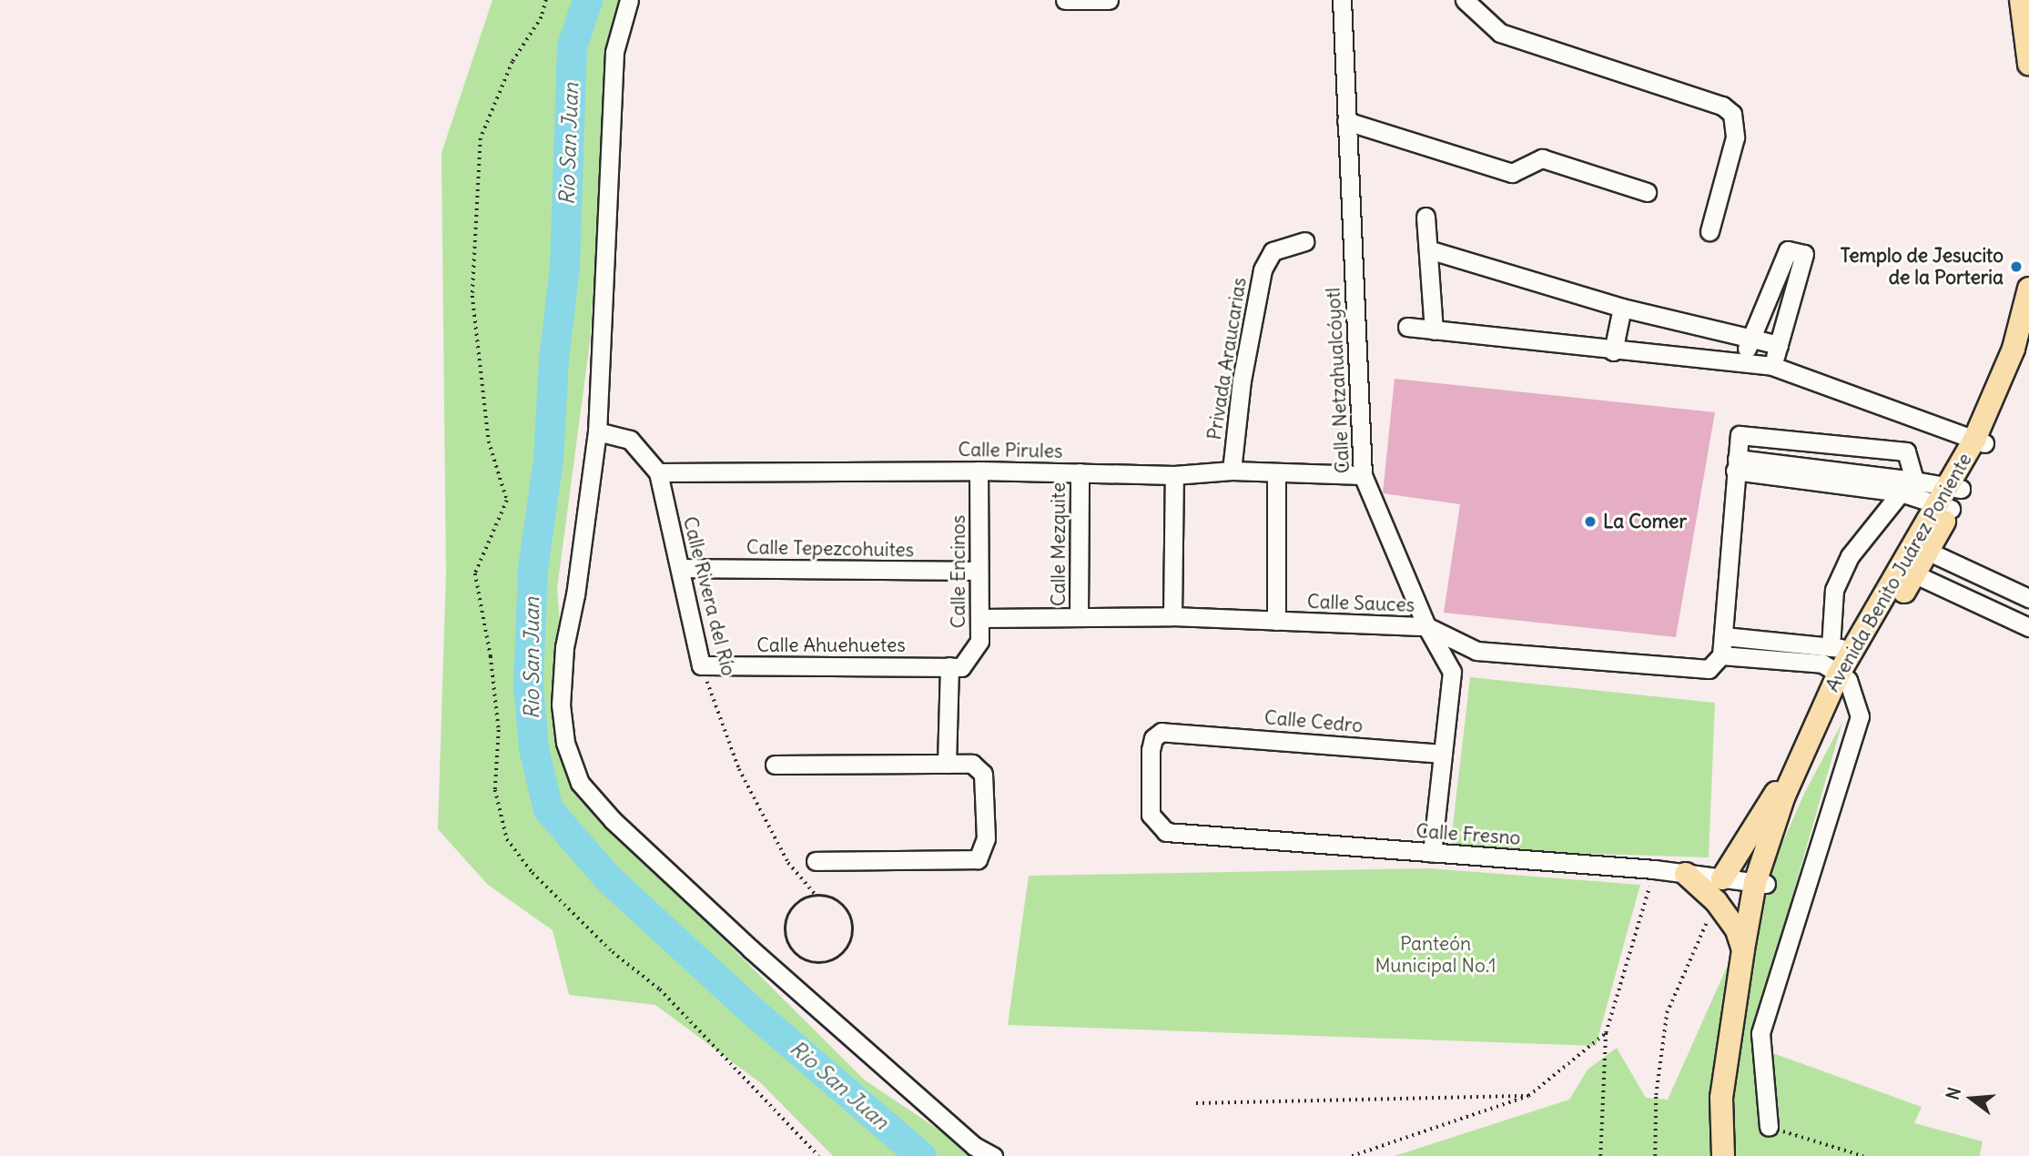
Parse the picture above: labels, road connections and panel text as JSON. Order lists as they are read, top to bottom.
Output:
{
  "streets": {
    "main road": ["Avenida Benito Juárez Poniente"],
    "street": [
      "Privada Araucarias",
      "Calle Netzahualcóyotl",
      "Calle Pirules",
      "Calle Mezquite",
      "Calle Tepezcohuites",
      "Calle Encinos",
      "Calle Rivera del Río",
      "Calle Sauces",
      "Calle Ahuehuetes",
      "Calle Cedro",
      "Calle Fresno"
    ]
  },
  "crossings": [
    ["Privada Araucarias", "Calle Pirules"],
    ["Calle Netzahualcóyotl", "Calle Pirules"],
    ["Calle Netzahualcóyotl", "Calle Sauces"],
    ["Calle Netzahualcóyotl", "Calle Cedro"],
    ["Calle Netzahualcóyotl", "Calle Fresno"],
    ["Calle Pirules", "Calle Mezquite"],
    ["Calle Pirules", "Calle Encinos"],
    ["Calle Pirules", "Calle Rivera del Río"],
    ["Calle Mezquite", "Calle Sauces"],
    ["Calle Tepezcohuites", "Calle Encinos"],
    ["Calle Tepezcohuites", "Calle Rivera del Río"],
    ["Calle Encinos", "Calle Sauces"],
    ["Calle Encinos", "Calle Ahuehuetes"],
    ["Avenida Benito Juárez Poniente", "Calle Fresno"],
    ["Calle Rivera del Río", "Calle Ahuehuetes"],
    ["Calle Cedro", "Calle Fresno"]
  ],
  "water": ["Rio San Juan"],
  "parks": ["Panteón Municipal No.1"],
  "places": ["Templo de Jesucito de la Porteria", "La Comer"],
  "north": "left"
}
